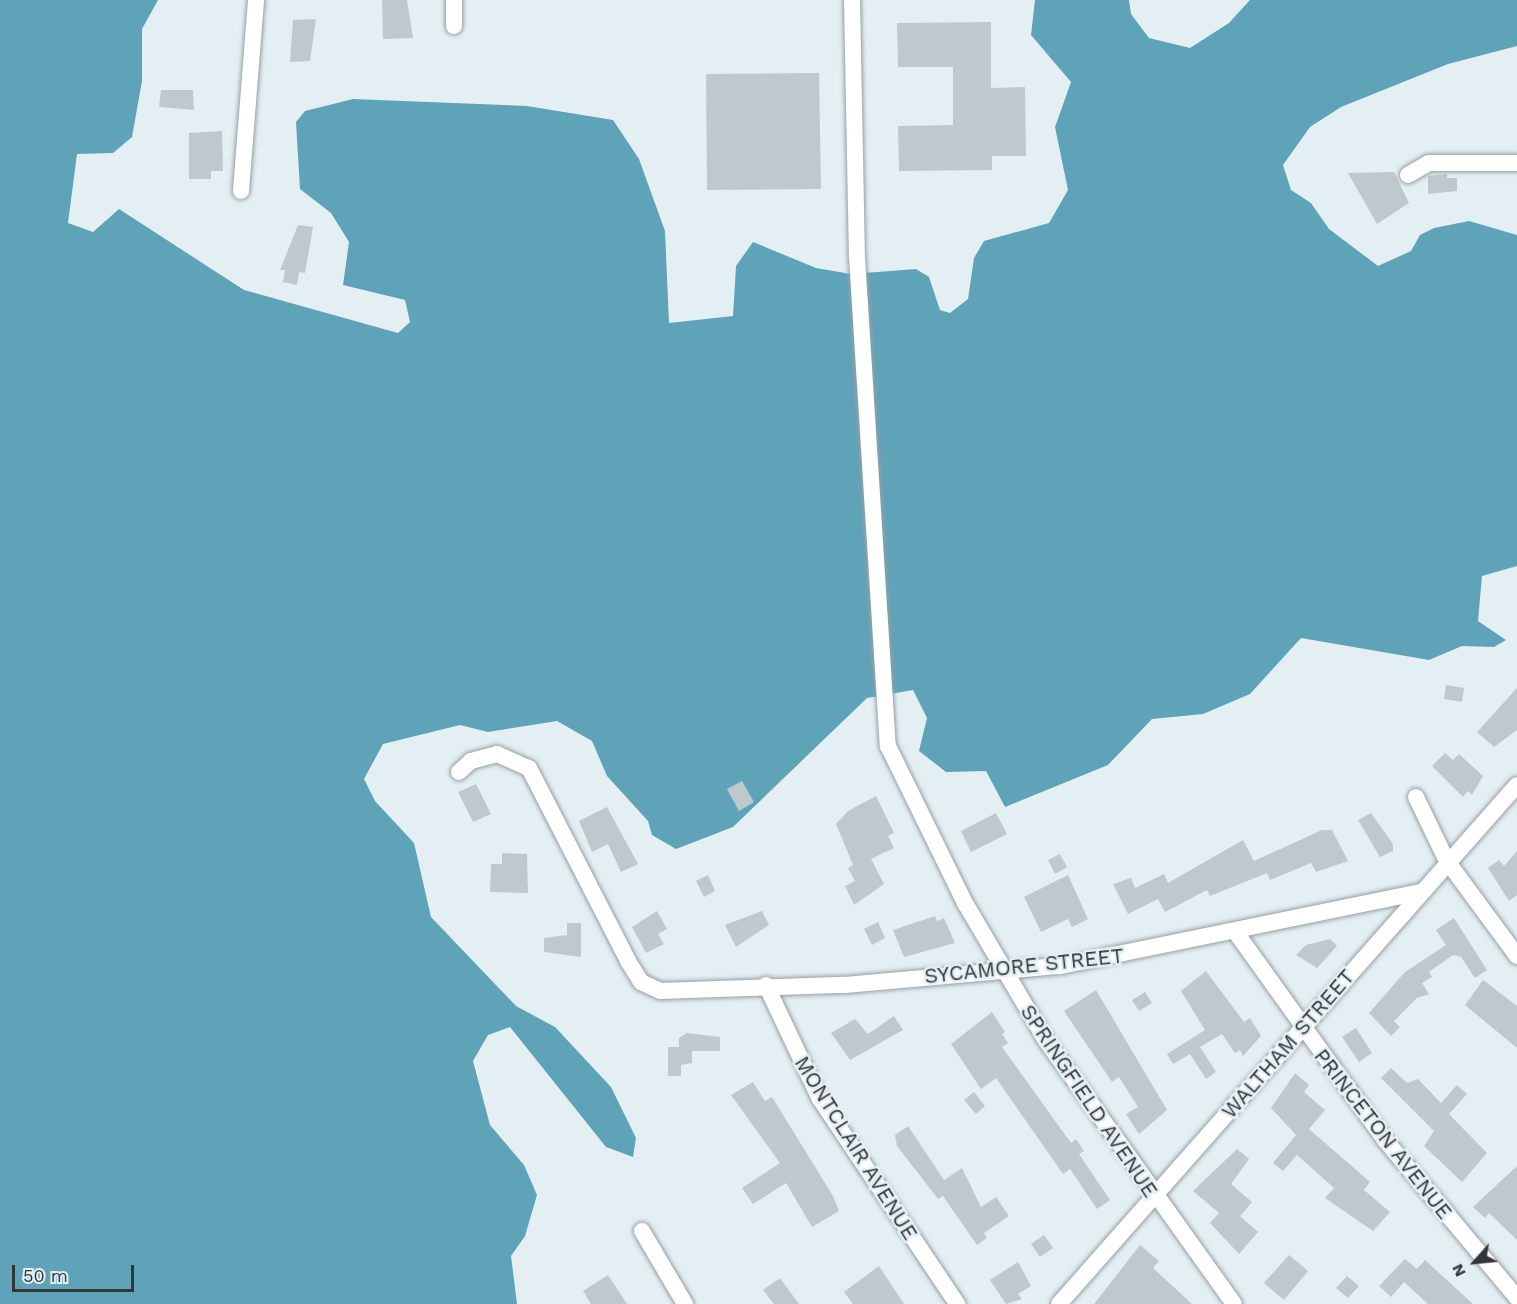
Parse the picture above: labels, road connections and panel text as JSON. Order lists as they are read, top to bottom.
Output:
{
  "streets": {
    "street": [
      "SYCAMORE STREET",
      "WALTHAM STREET",
      "SPRINGFIELD AVENUE",
      "PRINCETON AVENUE",
      "MONTCLAIR AVENUE"
    ]
  },
  "crossings": [
    ["SYCAMORE STREET", "WALTHAM STREET"],
    ["SYCAMORE STREET", "SPRINGFIELD AVENUE"],
    ["SYCAMORE STREET", "PRINCETON AVENUE"],
    ["SYCAMORE STREET", "MONTCLAIR AVENUE"],
    ["WALTHAM STREET", "SPRINGFIELD AVENUE"],
    ["WALTHAM STREET", "PRINCETON AVENUE"]
  ],
  "scale_bar": "50 m",
  "north": "bottom left"
}
